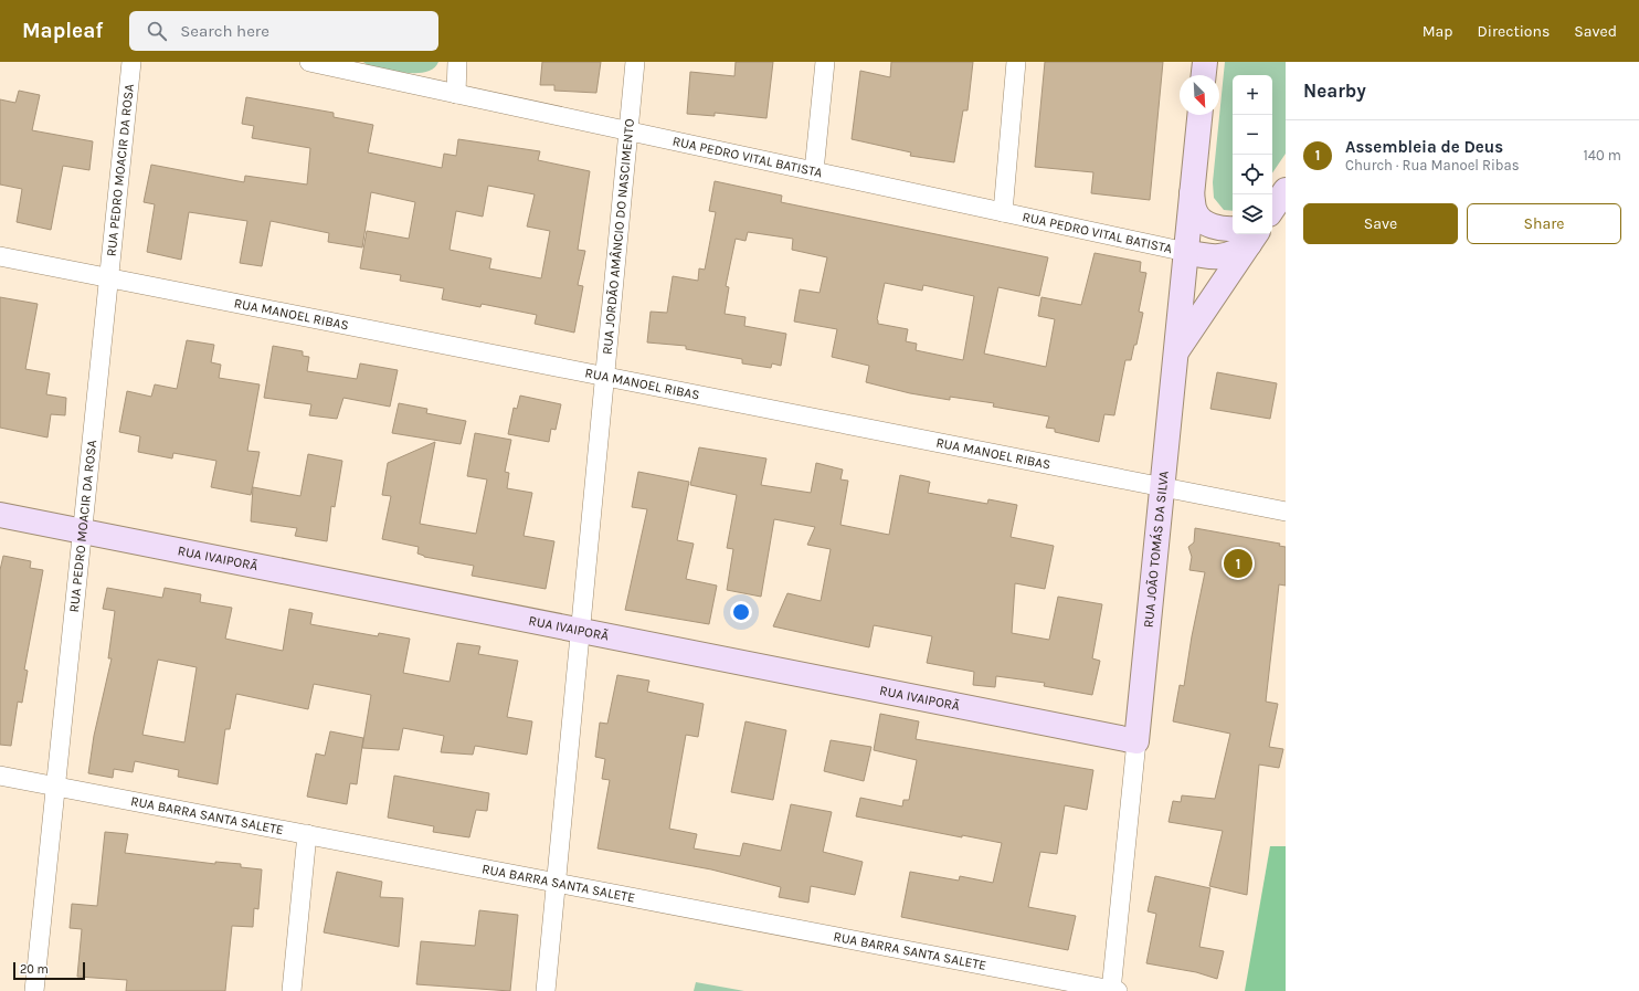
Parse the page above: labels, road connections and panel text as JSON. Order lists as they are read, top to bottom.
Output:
{
  "streets": {
    "street": [
      "RUA PEDRO VITAL BATISTA",
      "RUA PEDRO MOACIR DA ROSA",
      "RUA JORDÃO AMÂNCIO DO NASCIMENTO",
      "RUA MANOEL RIBAS",
      "RUA JOÃO TOMÁS DA SILVA",
      "RUA IVAIPORÃ",
      "RUA BARRA SANTA SALETE"
    ]
  },
  "crossings": [
    ["RUA PEDRO VITAL BATISTA", "RUA JORDÃO AMÂNCIO DO NASCIMENTO"],
    ["RUA PEDRO VITAL BATISTA", "RUA JOÃO TOMÁS DA SILVA"],
    ["RUA PEDRO MOACIR DA ROSA", "RUA MANOEL RIBAS"],
    ["RUA PEDRO MOACIR DA ROSA", "RUA IVAIPORÃ"],
    ["RUA PEDRO MOACIR DA ROSA", "RUA BARRA SANTA SALETE"],
    ["RUA JORDÃO AMÂNCIO DO NASCIMENTO", "RUA MANOEL RIBAS"],
    ["RUA JORDÃO AMÂNCIO DO NASCIMENTO", "RUA IVAIPORÃ"],
    ["RUA JORDÃO AMÂNCIO DO NASCIMENTO", "RUA BARRA SANTA SALETE"],
    ["RUA MANOEL RIBAS", "RUA JOÃO TOMÁS DA SILVA"],
    ["RUA JOÃO TOMÁS DA SILVA", "RUA IVAIPORÃ"],
    ["RUA JOÃO TOMÁS DA SILVA", "RUA BARRA SANTA SALETE"]
  ],
  "scale_bar": "20 m",
  "north": "bottom right",
  "page": {
    "header": "Mapleaf",
    "search": "Search here",
    "nav": ["Map", "Directions", "Saved"],
    "heading": "Nearby",
    "map_buttons": ["+", "−"],
    "list": [
      {
        "mark": "1",
        "name": "Assembleia de Deus",
        "note": "Church · Rua Manoel Ribas",
        "value": "140 m"
      }
    ],
    "buttons": ["Save", "Share"],
    "pins": "1",
    "scale": "20 m"
  }
}
